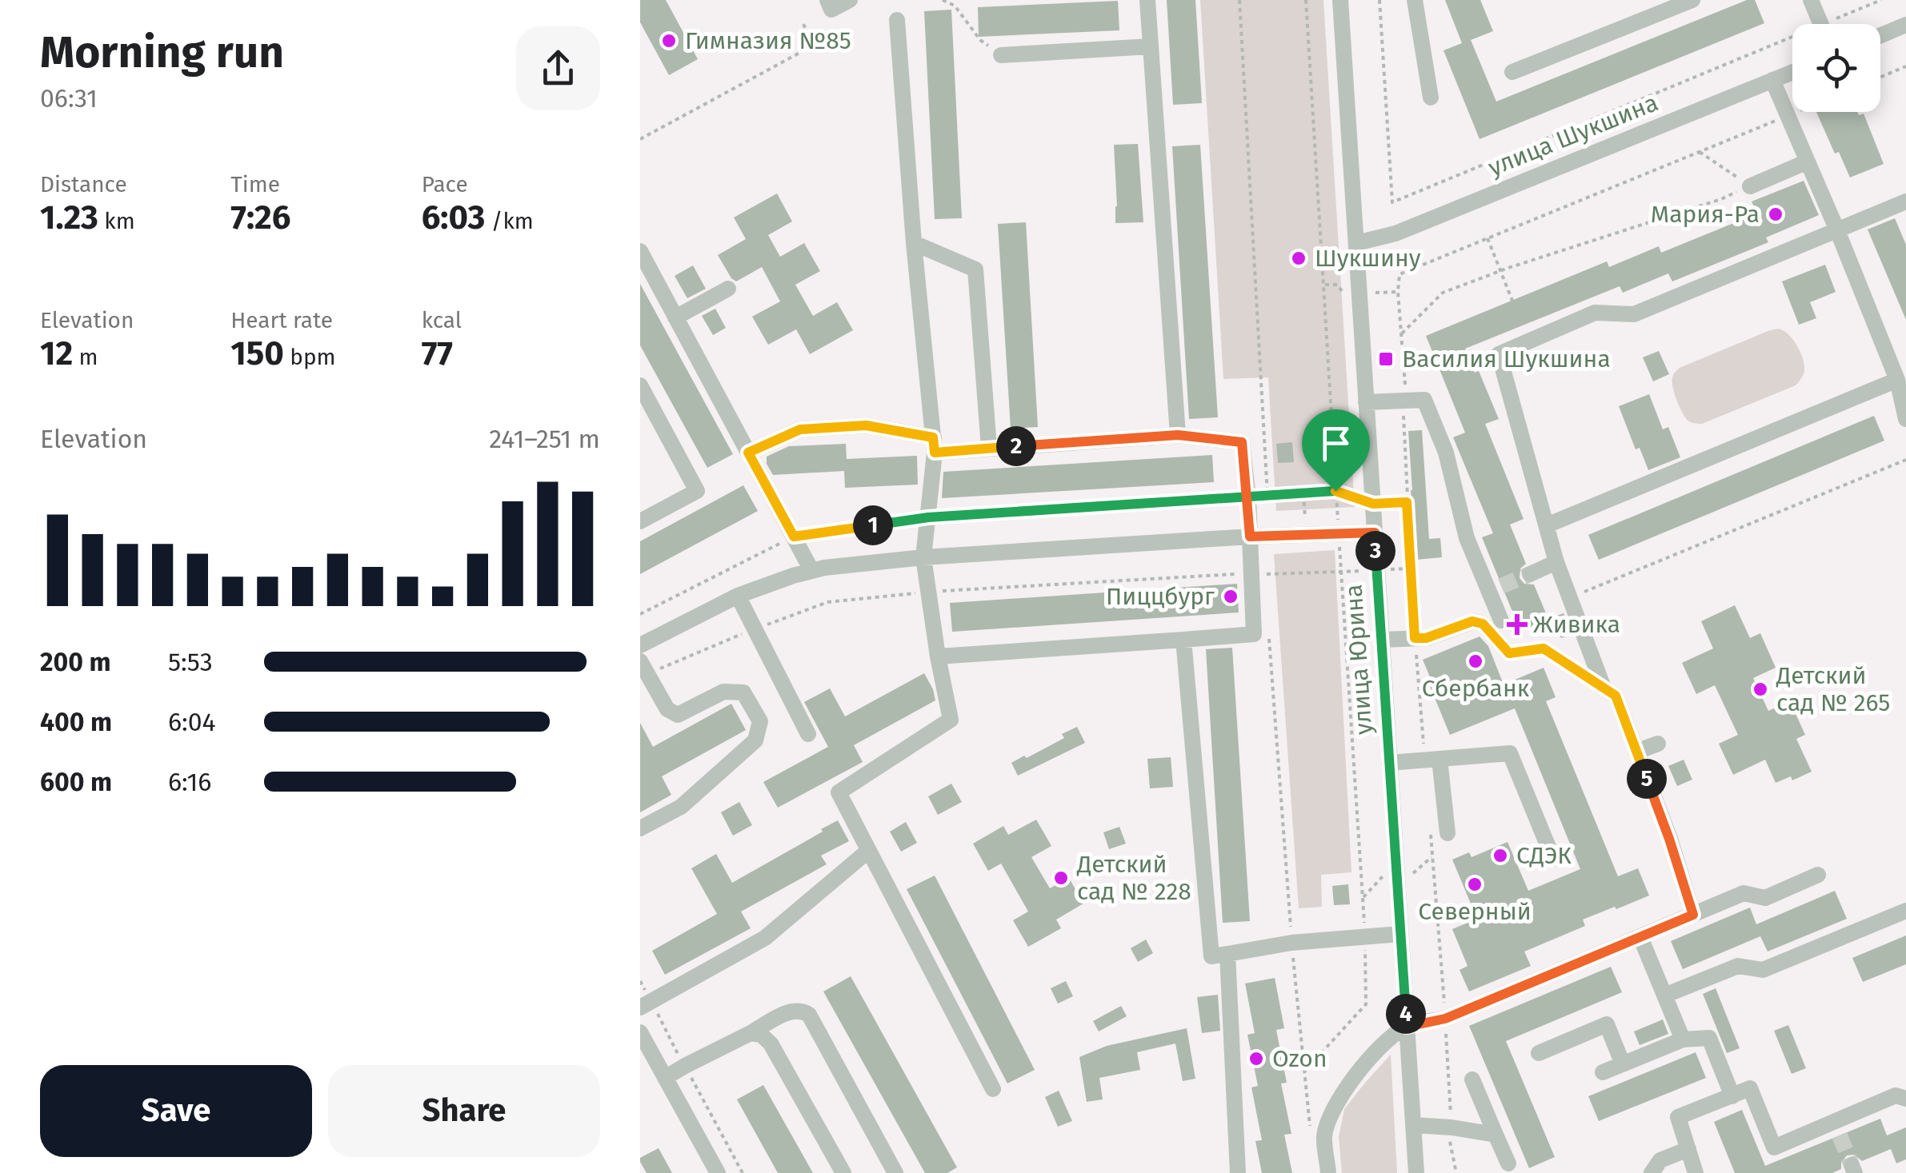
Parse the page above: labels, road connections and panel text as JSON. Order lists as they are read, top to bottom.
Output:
{
  "streets": {
    "street": ["улица Шукшина", "улица Юрина"]
  },
  "crossings": [
    ["улица Шукшина", "улица Юрина"]
  ],
  "places": {
    "other": [
      "Гимназия №85",
      "Мария-Ра",
      "Шукшину",
      "Пиццбург",
      "Сбербанк",
      "Детский сад № 265",
      "СДЭК",
      "Детский сад № 228",
      "Северный",
      "Ozon"
    ],
    "transit": ["Василия Шукшина"],
    "health": ["Живика"]
  },
  "page": {
    "heading": ["Morning run", "06:31"],
    "stats": [
      ["Distance", "1.23 km"],
      ["Time", "7:26"],
      ["Pace", "6:03 /km"],
      ["Elevation", "12 m"],
      ["Heart rate", "150 bpm"],
      ["kcal", "77"]
    ],
    "chart": ["Elevation", "241–251 m"],
    "pins": [
      "2",
      "1",
      "3",
      "5",
      "4"
    ],
    "list": [
      {
        "name": "200 m",
        "note": "5:53"
      },
      {
        "name": "400 m",
        "note": "6:04"
      },
      {
        "name": "600 m",
        "note": "6:16"
      }
    ],
    "buttons": ["Save", "Share"]
  }
}
